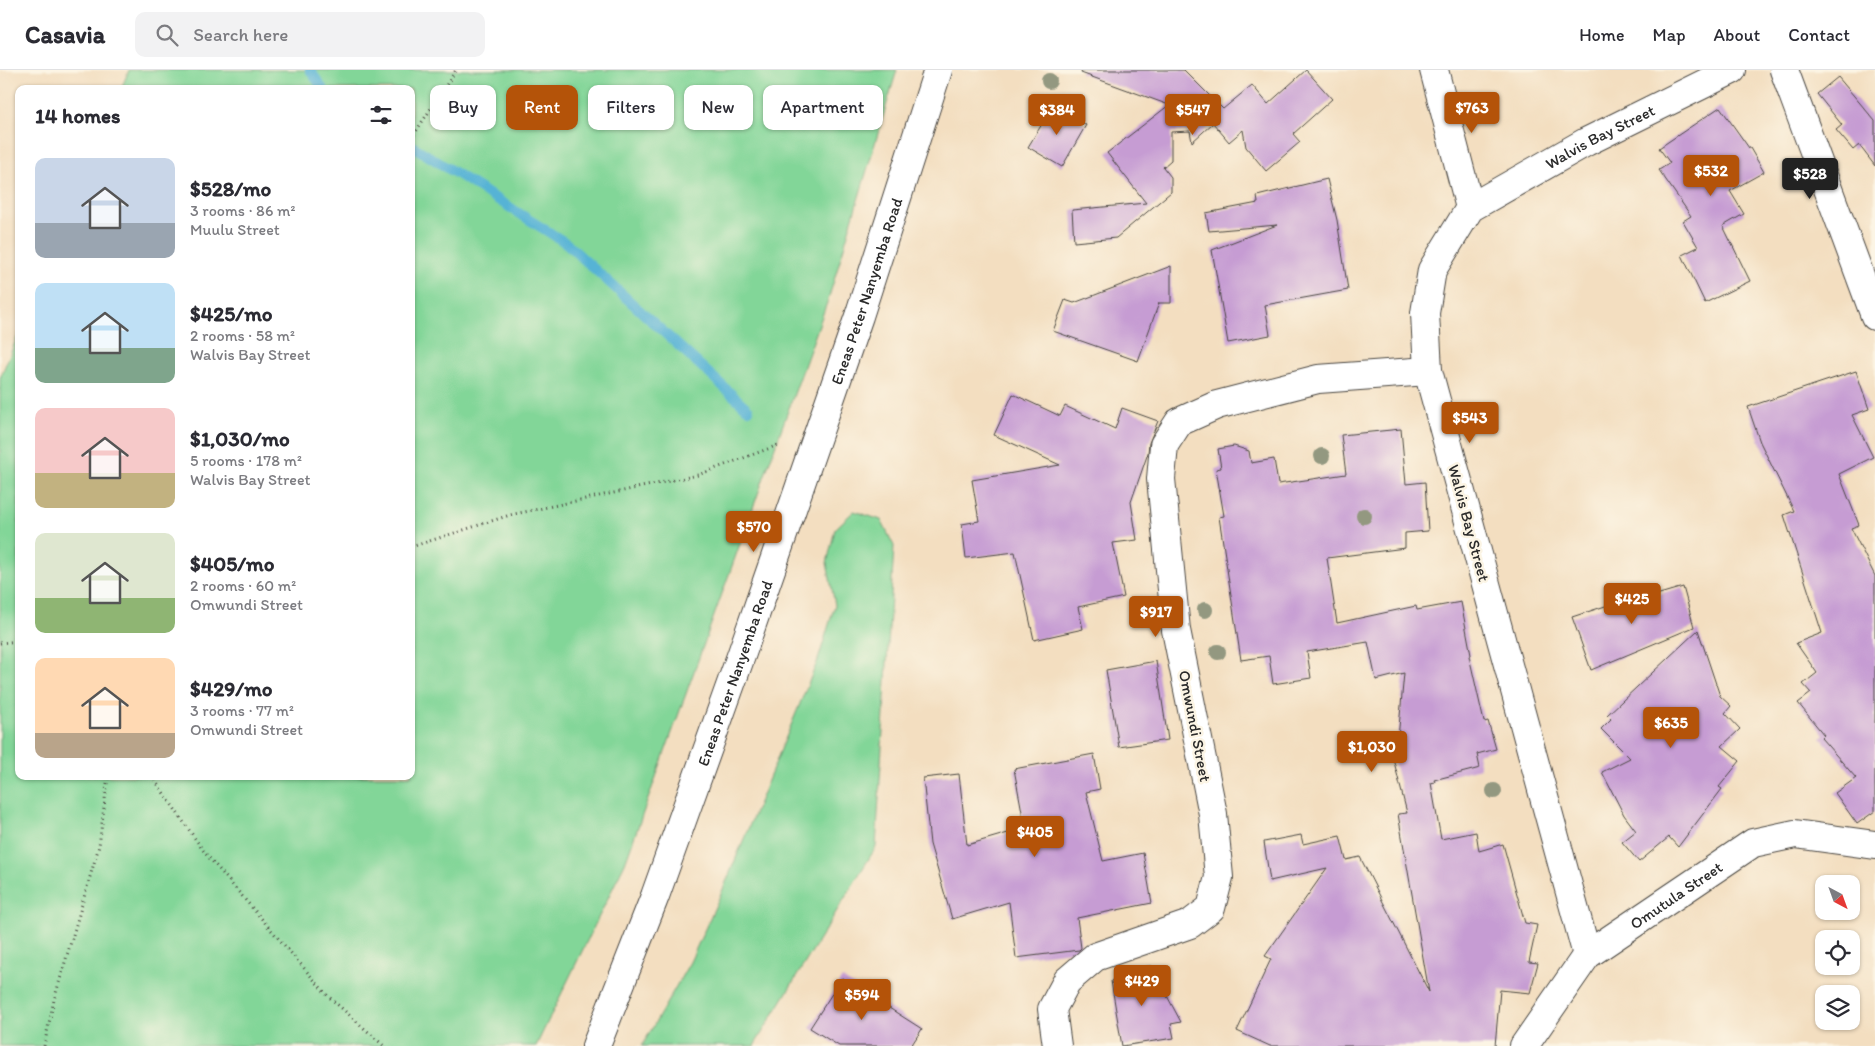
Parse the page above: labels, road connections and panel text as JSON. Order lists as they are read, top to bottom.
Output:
{
  "streets": {
    "street": [
      "Walvis Bay Street",
      "Eneas Peter Nanyemba Road",
      "Omwundi Street",
      "Omutula Street"
    ]
  },
  "crossings": [
    ["Walvis Bay Street", "Omwundi Street"],
    ["Walvis Bay Street", "Omutula Street"]
  ],
  "north": "bottom right",
  "page": {
    "header": "Casavia",
    "search": "Search here",
    "nav": [
      "Home",
      "Map",
      "About",
      "Contact"
    ],
    "chip": [
      "Buy",
      "Rent",
      "Filters",
      "New",
      "Apartment"
    ],
    "heading": "14 homes",
    "price": [
      "$763",
      "$384",
      "$547",
      "$532",
      "$528",
      "$543",
      "$570",
      "$425",
      "$917",
      "$635",
      "$1,030",
      "$405",
      "$429",
      "$594"
    ],
    "list": [
      {
        "name": "$528/mo",
        "note": "3 rooms · 86 m² · Muulu Street"
      },
      {
        "name": "$425/mo",
        "note": "2 rooms · 58 m² · Walvis Bay Street"
      },
      {
        "name": "$1,030/mo",
        "note": "5 rooms · 178 m² · Walvis Bay Street"
      },
      {
        "name": "$405/mo",
        "note": "2 rooms · 60 m² · Omwundi Street"
      },
      {
        "name": "$429/mo",
        "note": "3 rooms · 77 m² · Omwundi Street"
      }
    ]
  }
}
